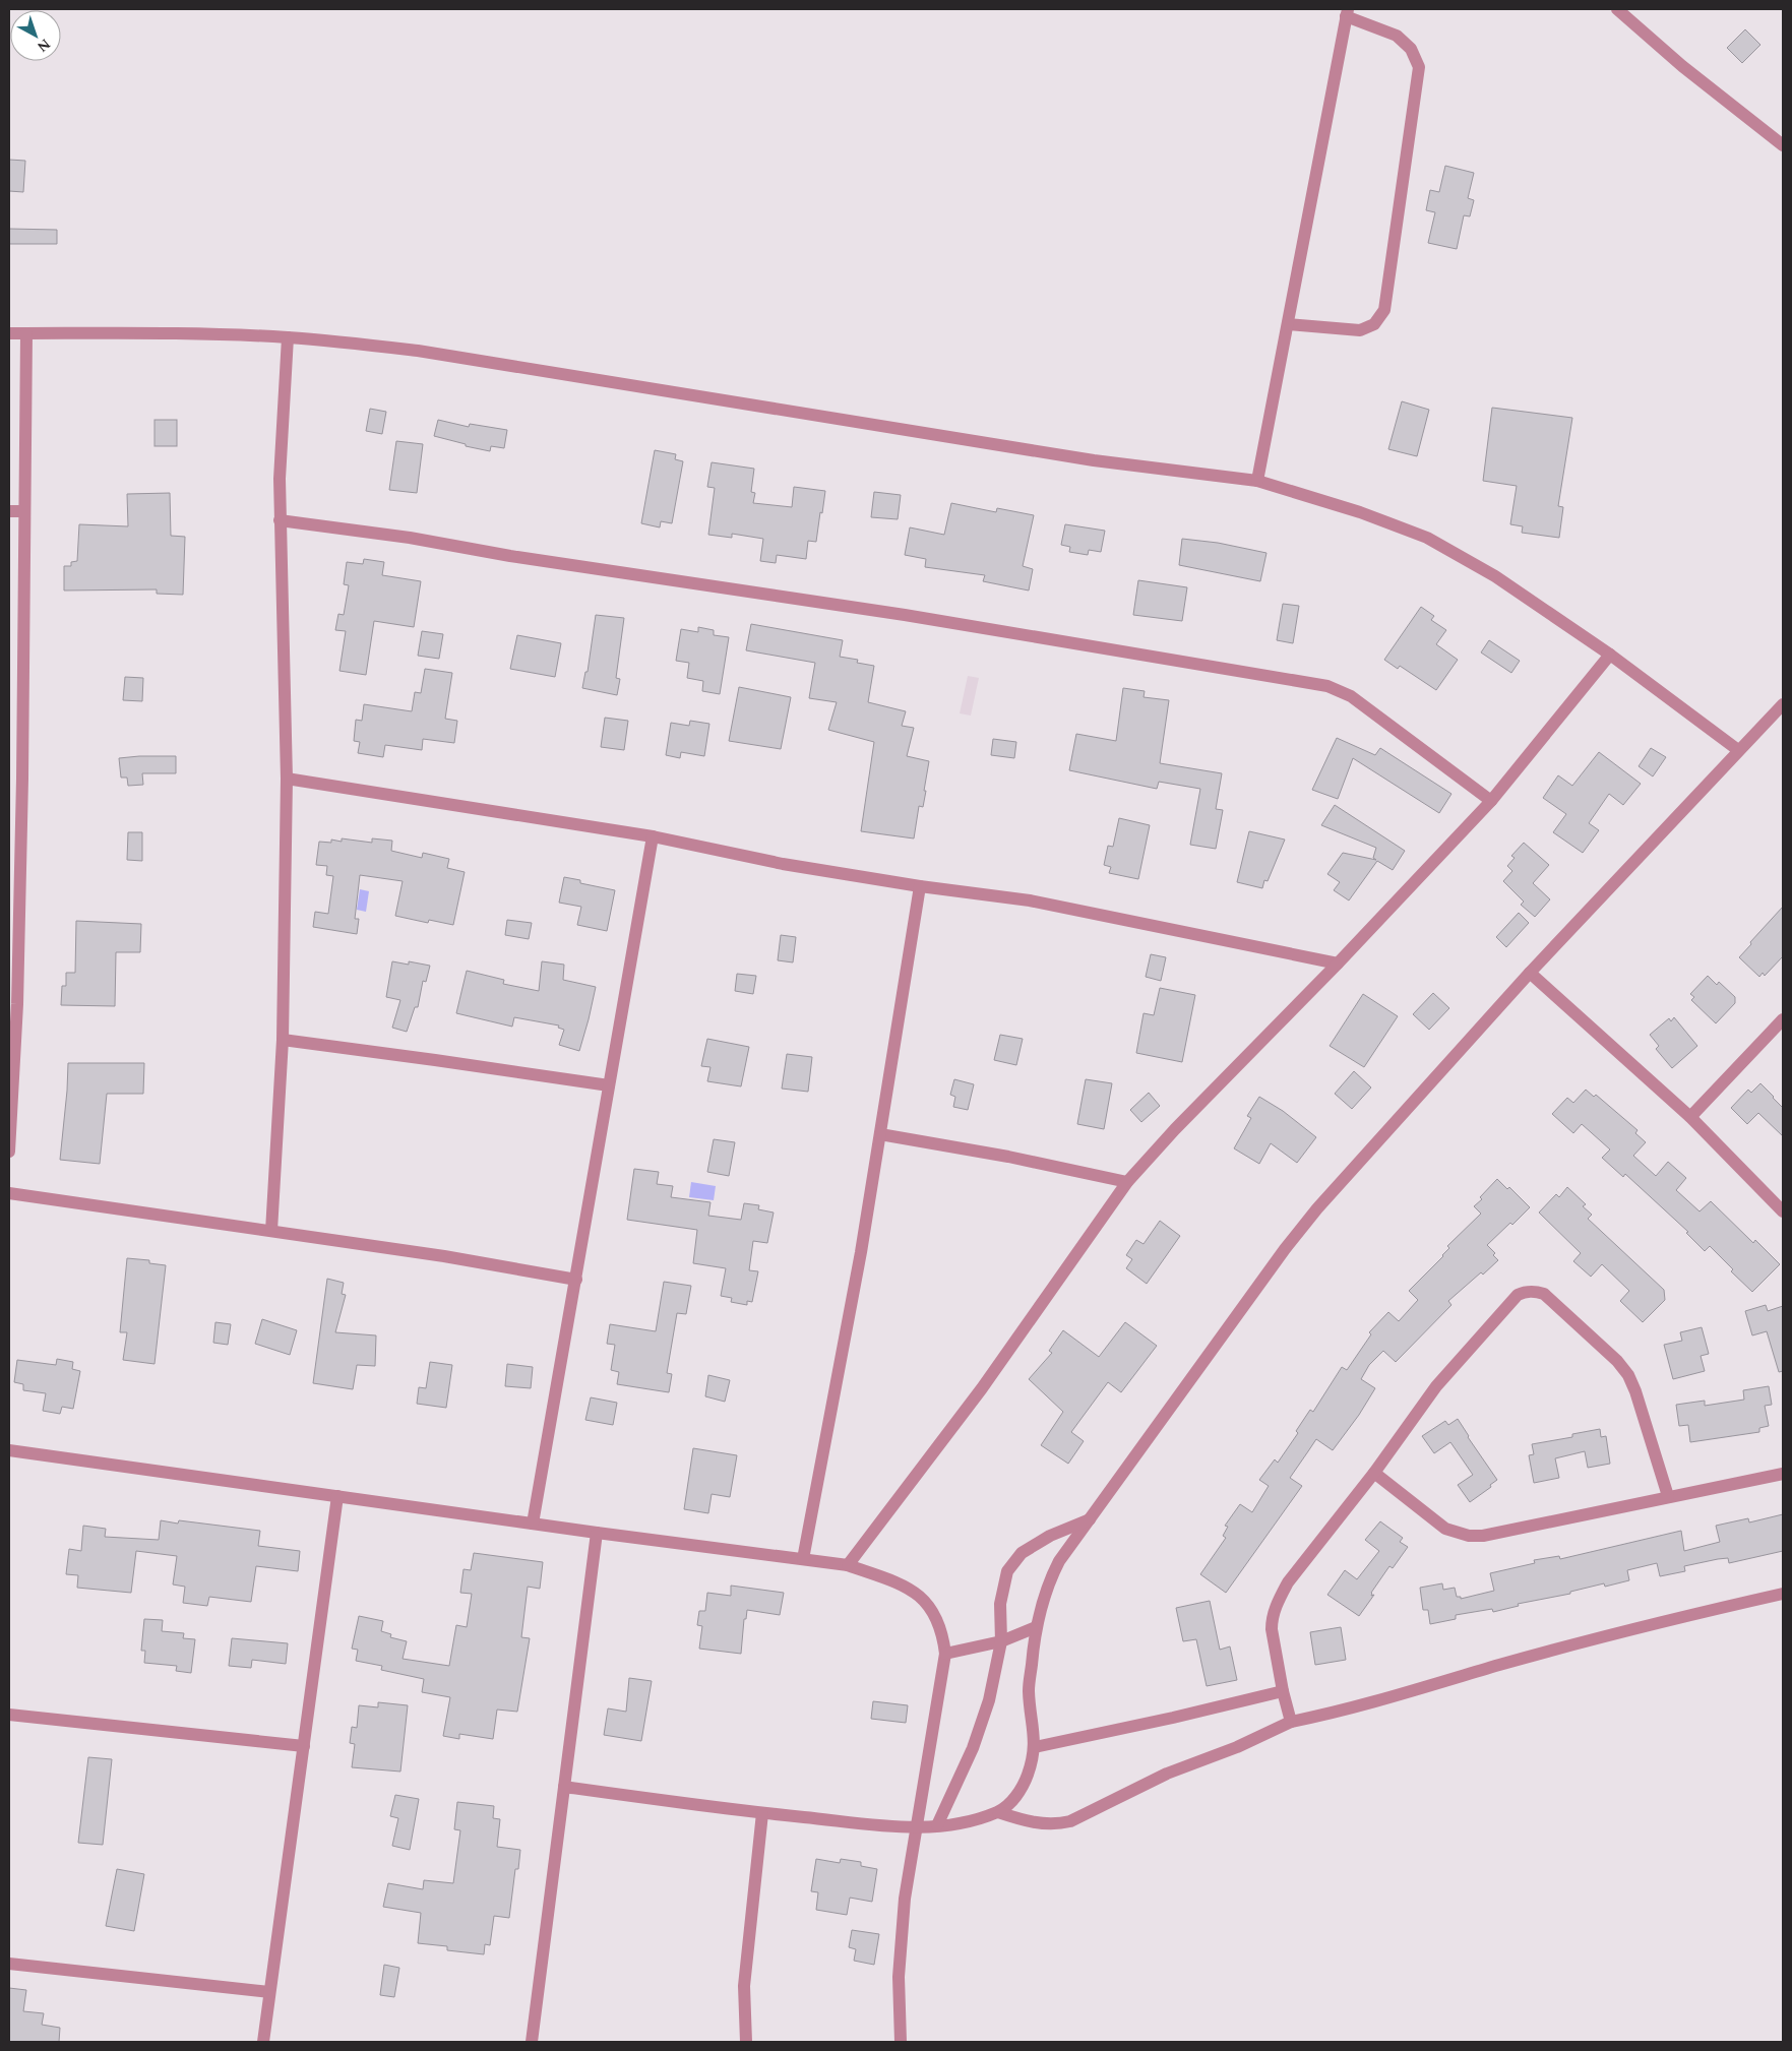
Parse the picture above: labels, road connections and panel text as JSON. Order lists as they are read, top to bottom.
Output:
{
  "north": "bottom right"
}
